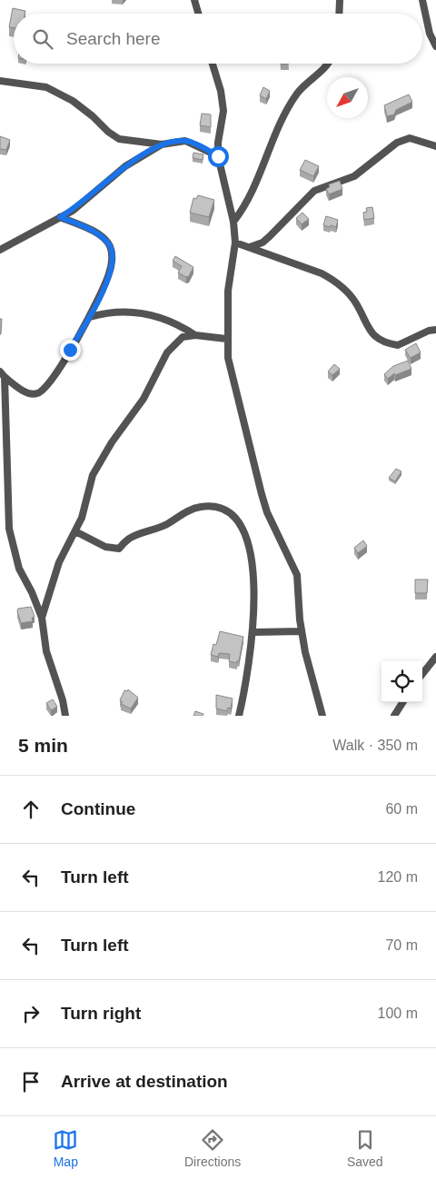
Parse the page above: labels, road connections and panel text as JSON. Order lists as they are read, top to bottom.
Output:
{
  "north": "bottom left",
  "page": {
    "search": "Search here",
    "heading": ["5 min", "Walk · 350 m"],
    "list": [
      ["Continue", "60 m"],
      ["Turn left", "120 m"],
      ["Turn left", "70 m"],
      ["Turn right", "100 m"],
      "Arrive at destination"
    ],
    "nav": ["Map", "Directions", "Saved"]
  }
}
